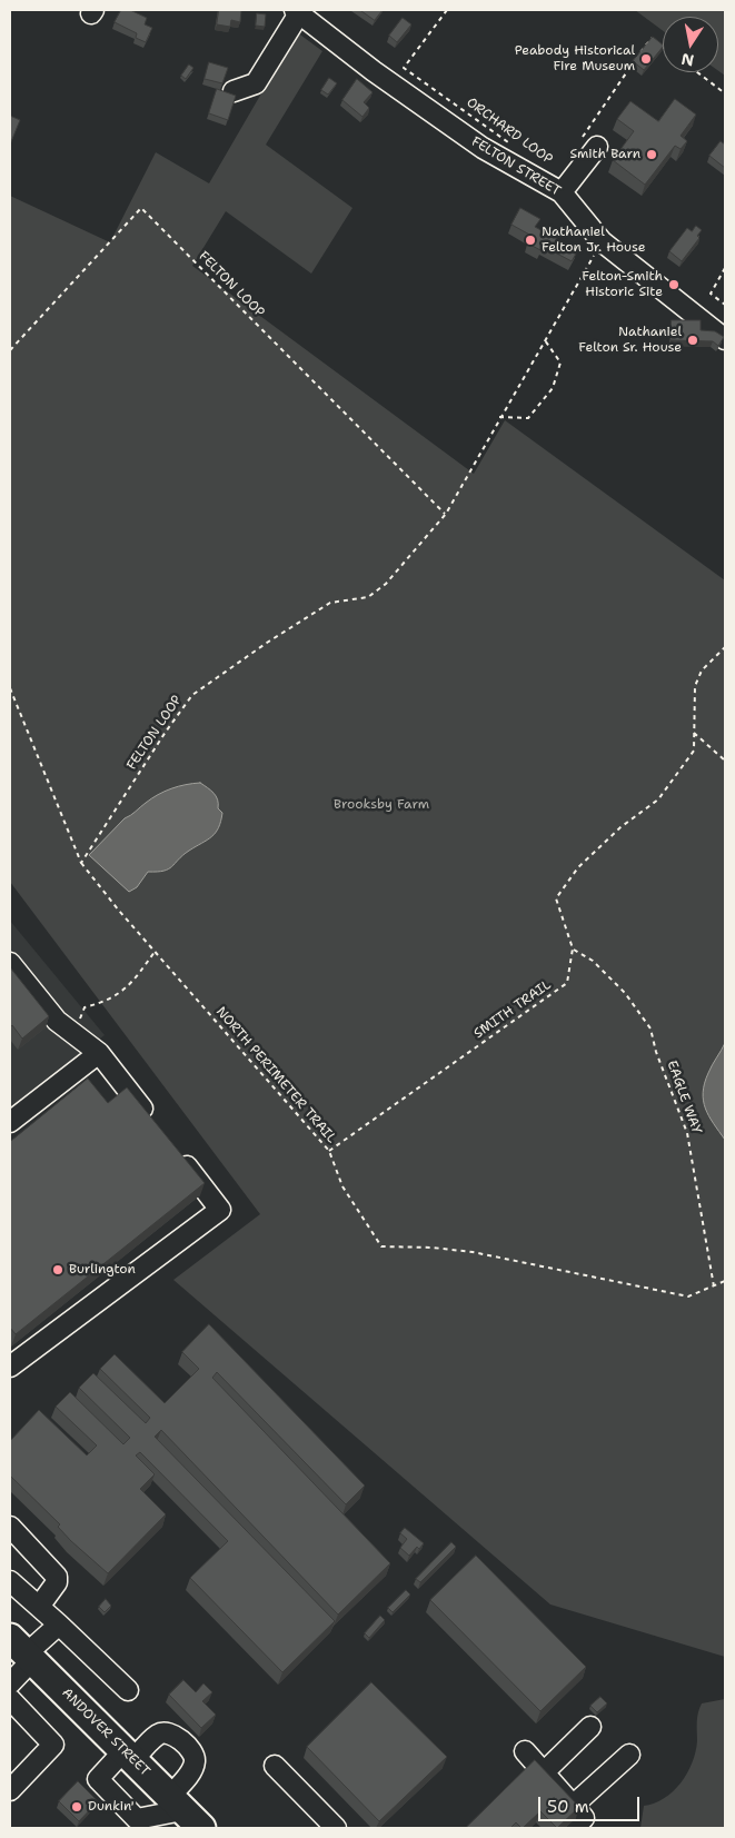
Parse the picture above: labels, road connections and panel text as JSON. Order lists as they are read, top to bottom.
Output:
{
  "streets": {
    "highway": ["ANDOVER STREET"],
    "street": ["FELTON STREET"],
    "path": [
      "ORCHARD LOOP",
      "FELTON LOOP",
      "SMITH TRAIL",
      "NORTH PERIMETER TRAIL",
      "EAGLE WAY"
    ]
  },
  "crossings": [
    ["FELTON STREET", "FELTON LOOP"],
    ["FELTON LOOP", "NORTH PERIMETER TRAIL"],
    ["SMITH TRAIL", "NORTH PERIMETER TRAIL"],
    ["SMITH TRAIL", "EAGLE WAY"],
    ["NORTH PERIMETER TRAIL", "EAGLE WAY"]
  ],
  "parks": ["Brooksby Farm"],
  "places": [
    "Peabody Historical Fire Museum",
    "Smith Barn",
    "Nathaniel Felton Jr. House",
    "Felton-Smith Historic Site",
    "Nathaniel Felton Sr. House",
    "Burlington",
    "Dunkin'"
  ],
  "scale_bar": "50 m",
  "north": "bottom"
}
